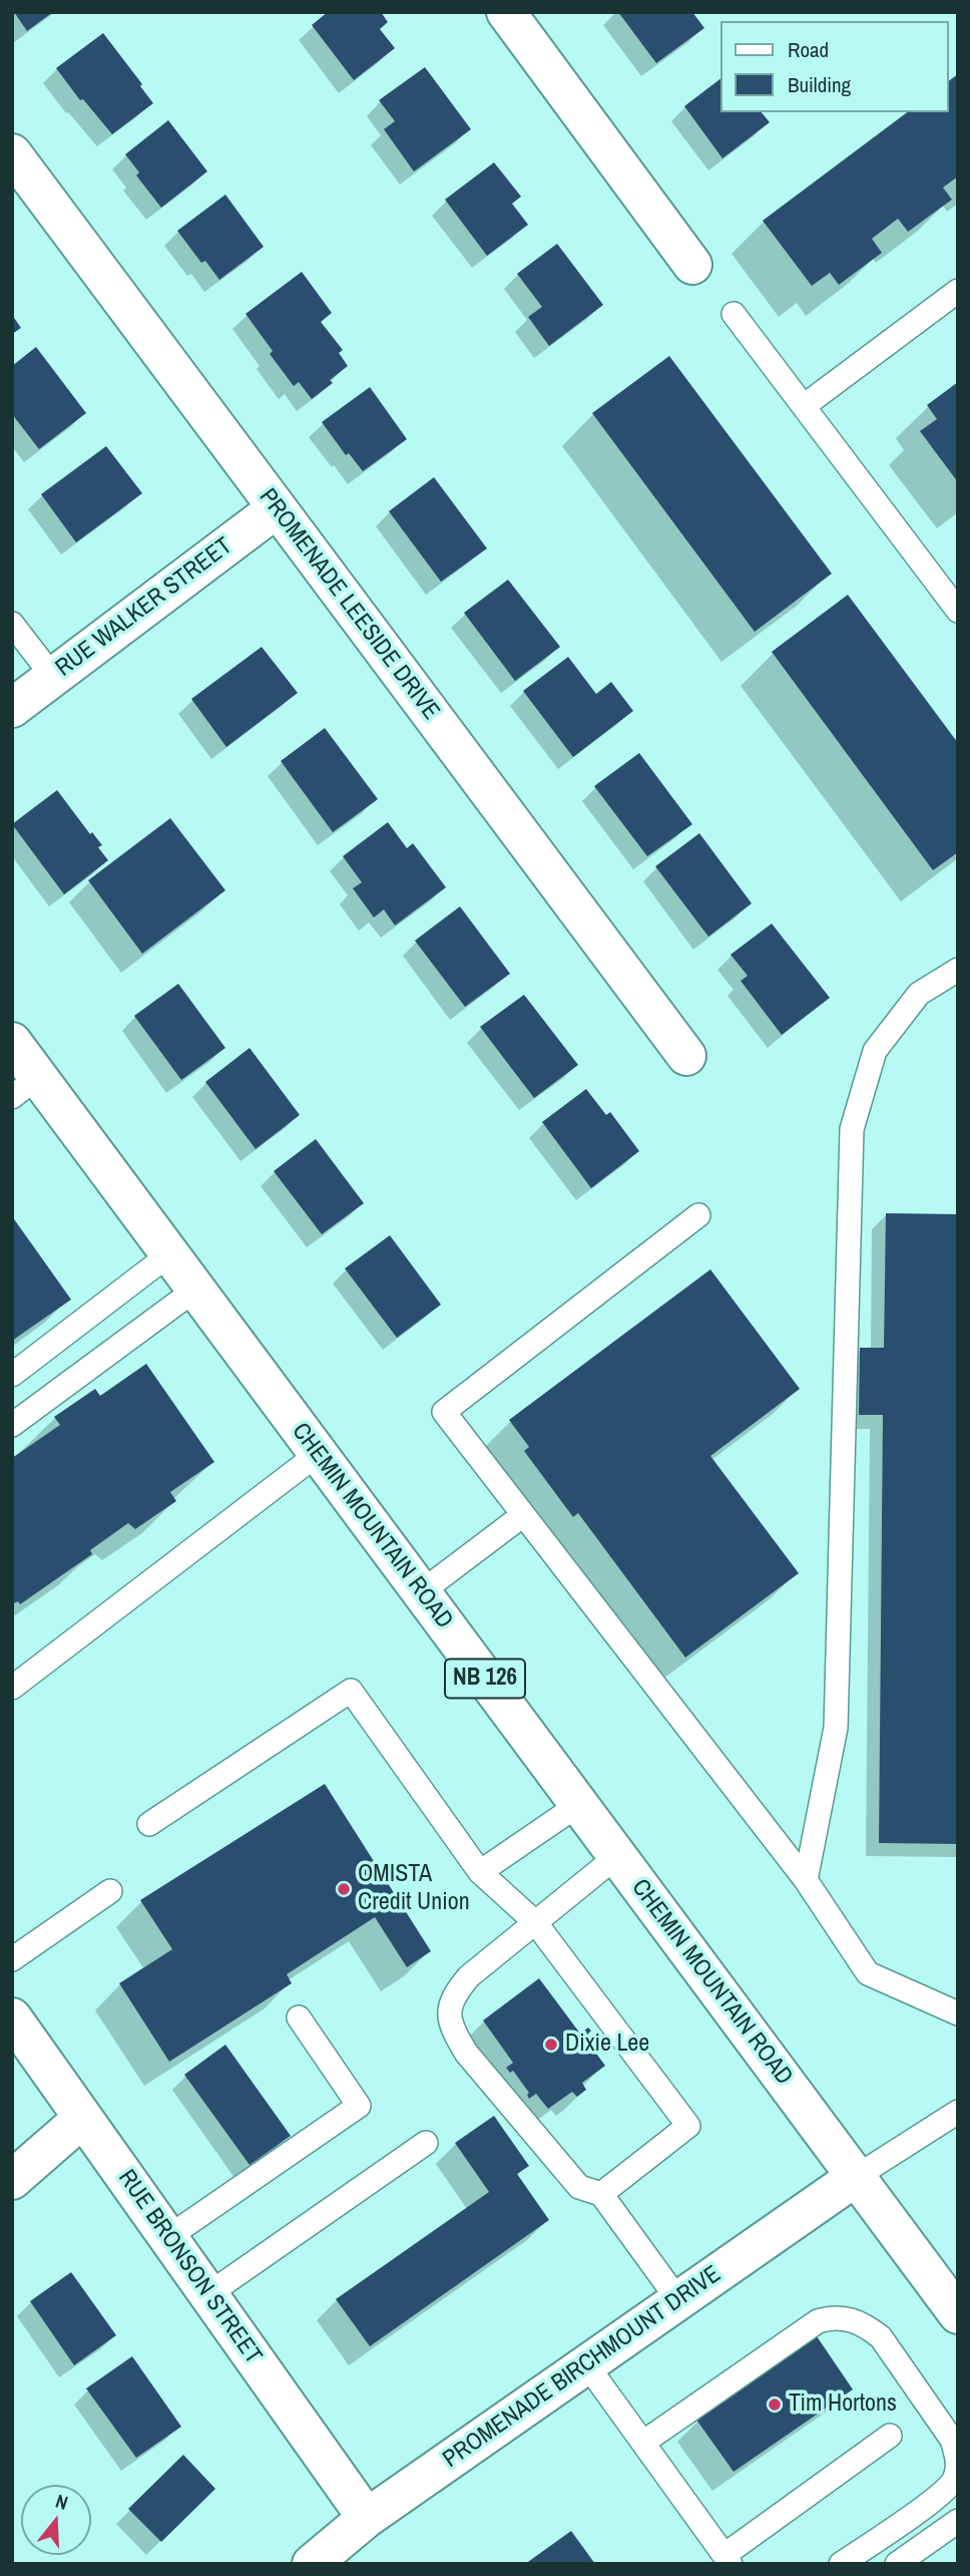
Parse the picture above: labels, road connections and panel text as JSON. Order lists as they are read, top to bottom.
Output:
{
  "streets": {
    "street": [
      "PROMENADE LEESIDE DRIVE",
      "RUE WALKER STREET",
      "CHEMIN MOUNTAIN ROAD",
      "NB 126",
      "RUE BRONSON STREET",
      "PROMENADE BIRCHMOUNT DRIVE"
    ]
  },
  "crossings": [
    ["PROMENADE LEESIDE DRIVE", "RUE WALKER STREET"],
    ["CHEMIN MOUNTAIN ROAD", "PROMENADE BIRCHMOUNT DRIVE"],
    ["RUE BRONSON STREET", "PROMENADE BIRCHMOUNT DRIVE"]
  ],
  "places": ["OMISTA Credit Union", "Dixie Lee", "Tim Hortons"],
  "legend": ["Road", "Building"],
  "north": "top"
}
